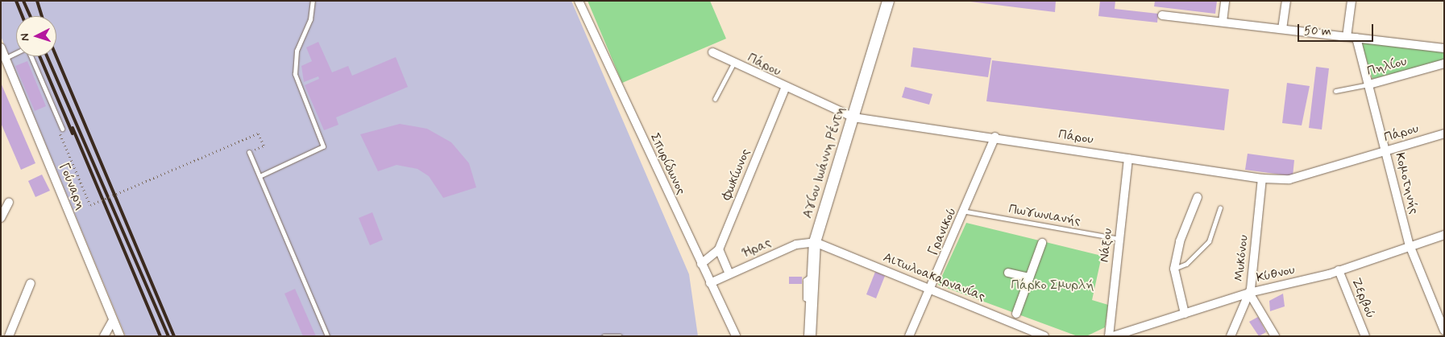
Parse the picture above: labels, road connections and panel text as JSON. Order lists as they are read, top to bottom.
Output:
{
  "streets": {
    "street": [
      "Πάρου",
      "Πηλίου",
      "Αγίου Ιωάννη Ρέντη",
      "Σπυρίδωνος",
      "Φωκίωνος",
      "Κομοτηνής",
      "Γούναρη",
      "Γρανικού",
      "Νάξου",
      "Ήρας",
      "Μυκόνου",
      "Κύθνου",
      "Αιτωλοακαρνανίας",
      "Ζερβού"
    ],
    "lane": ["Πωγωνιανής"]
  },
  "crossings": [
    ["Πάρου", "Αγίου Ιωάννη Ρέντη"],
    ["Πάρου", "Φωκίωνος"],
    ["Πάρου", "Κομοτηνής"],
    ["Πάρου", "Γρανικού"],
    ["Πάρου", "Νάξου"],
    ["Πάρου", "Μυκόνου"],
    ["Πηλίου", "Κομοτηνής"],
    ["Αγίου Ιωάννη Ρέντη", "Ήρας"],
    ["Αγίου Ιωάννη Ρέντη", "Αιτωλοακαρνανίας"],
    ["Σπυρίδωνος", "Φωκίωνος"],
    ["Σπυρίδωνος", "Ήρας"],
    ["Κομοτηνής", "Κύθνου"],
    ["Πωγωνιανής", "Γρανικού"],
    ["Πωγωνιανής", "Νάξου"],
    ["Γρανικού", "Αιτωλοακαρνανίας"],
    ["Ήρας", "Αιτωλοακαρνανίας"],
    ["Μυκόνου", "Κύθνου"],
    ["Κύθνου", "Ζερβού"]
  ],
  "parks": ["Πάρκο Σµυρλή"],
  "scale_bar": "50 m",
  "north": "left"
}
